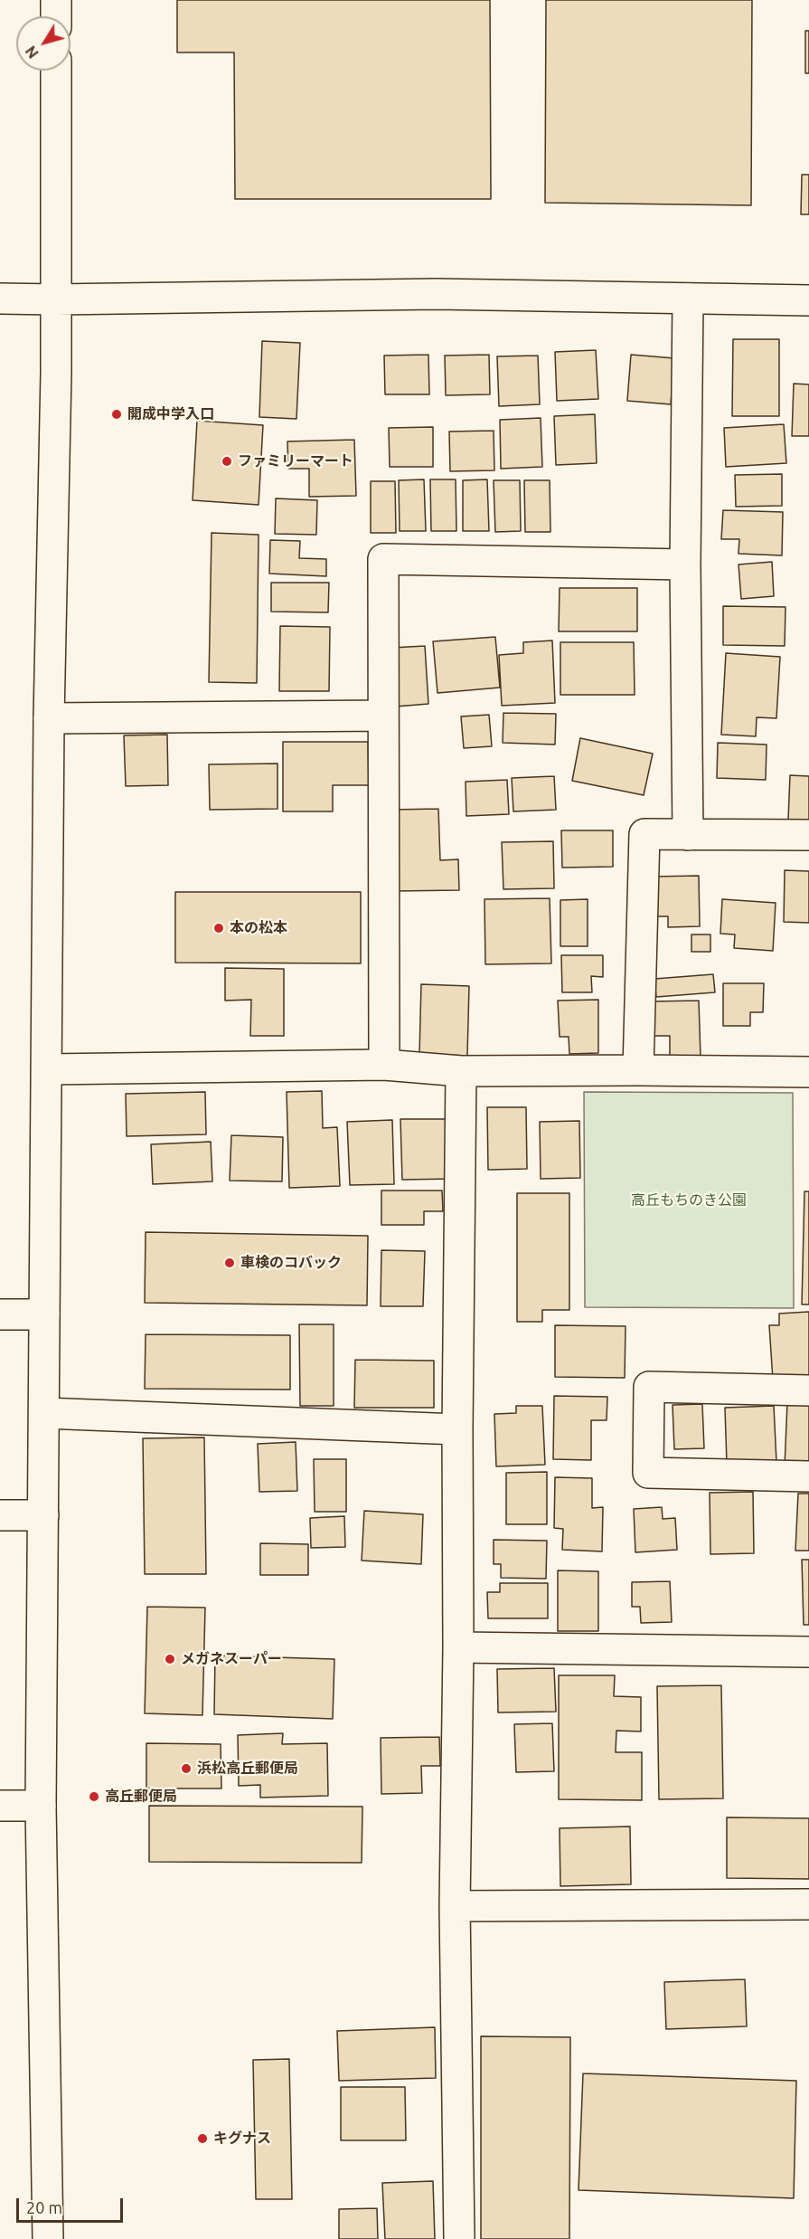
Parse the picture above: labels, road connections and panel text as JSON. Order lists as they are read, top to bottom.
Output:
{
  "parks": ["高丘もちのき公園"],
  "places": [
    "開成中学入口",
    "ファミリーマート",
    "本の松本",
    "車検のコバック",
    "メガネスーパー",
    "浜松高丘郵便局",
    "高丘郵便局",
    "キグナス"
  ],
  "scale_bar": "20 m",
  "north": "bottom left"
}
